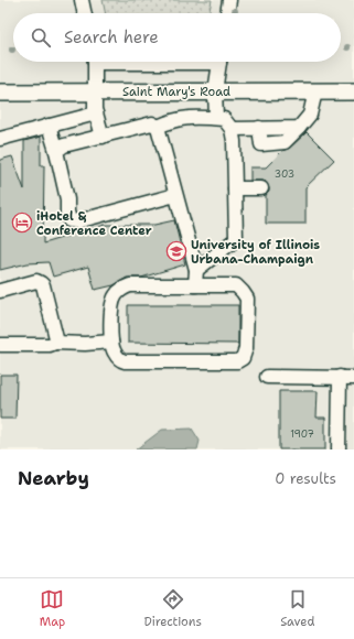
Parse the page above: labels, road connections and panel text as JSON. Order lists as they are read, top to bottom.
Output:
{
  "streets": {
    "main road": ["Saint Mary's Road"]
  },
  "places": {
    "hotel": ["iHotel & Conference Center"],
    "school or university": ["University of Illinois Urbana-Champaign"]
  },
  "house_numbers": ["303", "1907"],
  "page": {
    "search": "Search here",
    "heading": ["Nearby", "0 results"],
    "nav": ["Map", "Directions", "Saved"]
  }
}
